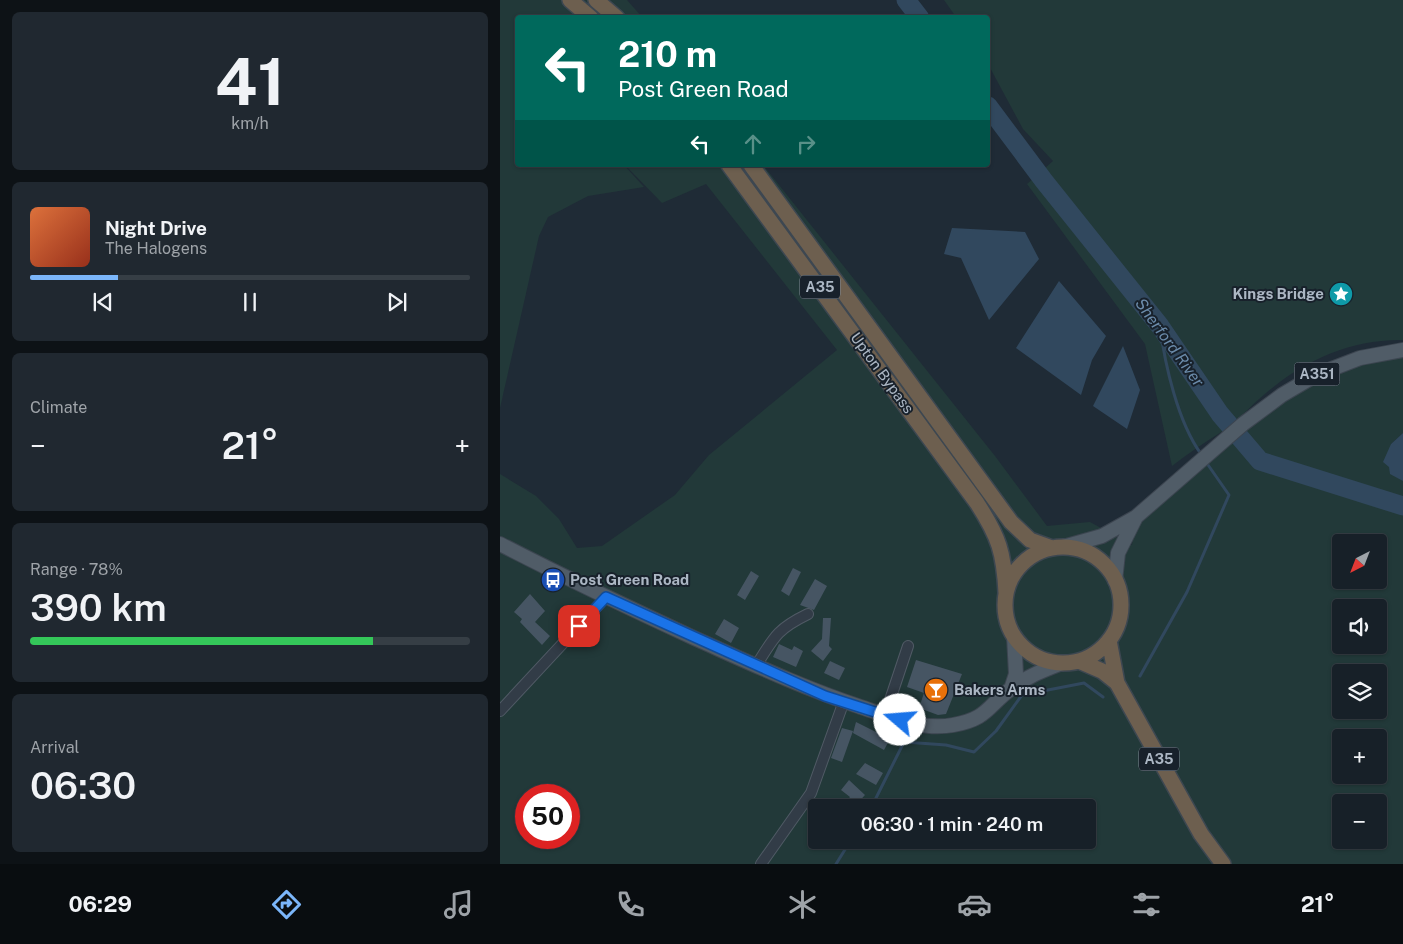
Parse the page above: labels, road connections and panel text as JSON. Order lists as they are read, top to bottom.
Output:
{
  "streets": {
    "highway": ["A35", "Upton Bypass"],
    "main road": ["A351"]
  },
  "crossings": [
    ["A35", "Upton Bypass"],
    ["A35", "A351"],
    ["Upton Bypass", "A351"]
  ],
  "water": ["Sherford River"],
  "places": {
    "place": ["Kings Bridge"],
    "bus stop": ["Post Green Road"],
    "bar": ["Bakers Arms"]
  },
  "north": "bottom left",
  "page": {
    "tile": [
      ["41", "km/h"],
      "Climate",
      ["Range · 78%", "390 km"],
      ["Arrival", "06:30"]
    ],
    "turn": ["210 m", "Post Green Road"],
    "song": ["Night Drive", "The Halogens"],
    "heat": ["−", "21°", "+"],
    "map_buttons": ["+", "−"],
    "limit": "50",
    "trip": "06:30 · 1 min · 240 m",
    "tabs": ["06:29", "21°"]
  }
}
